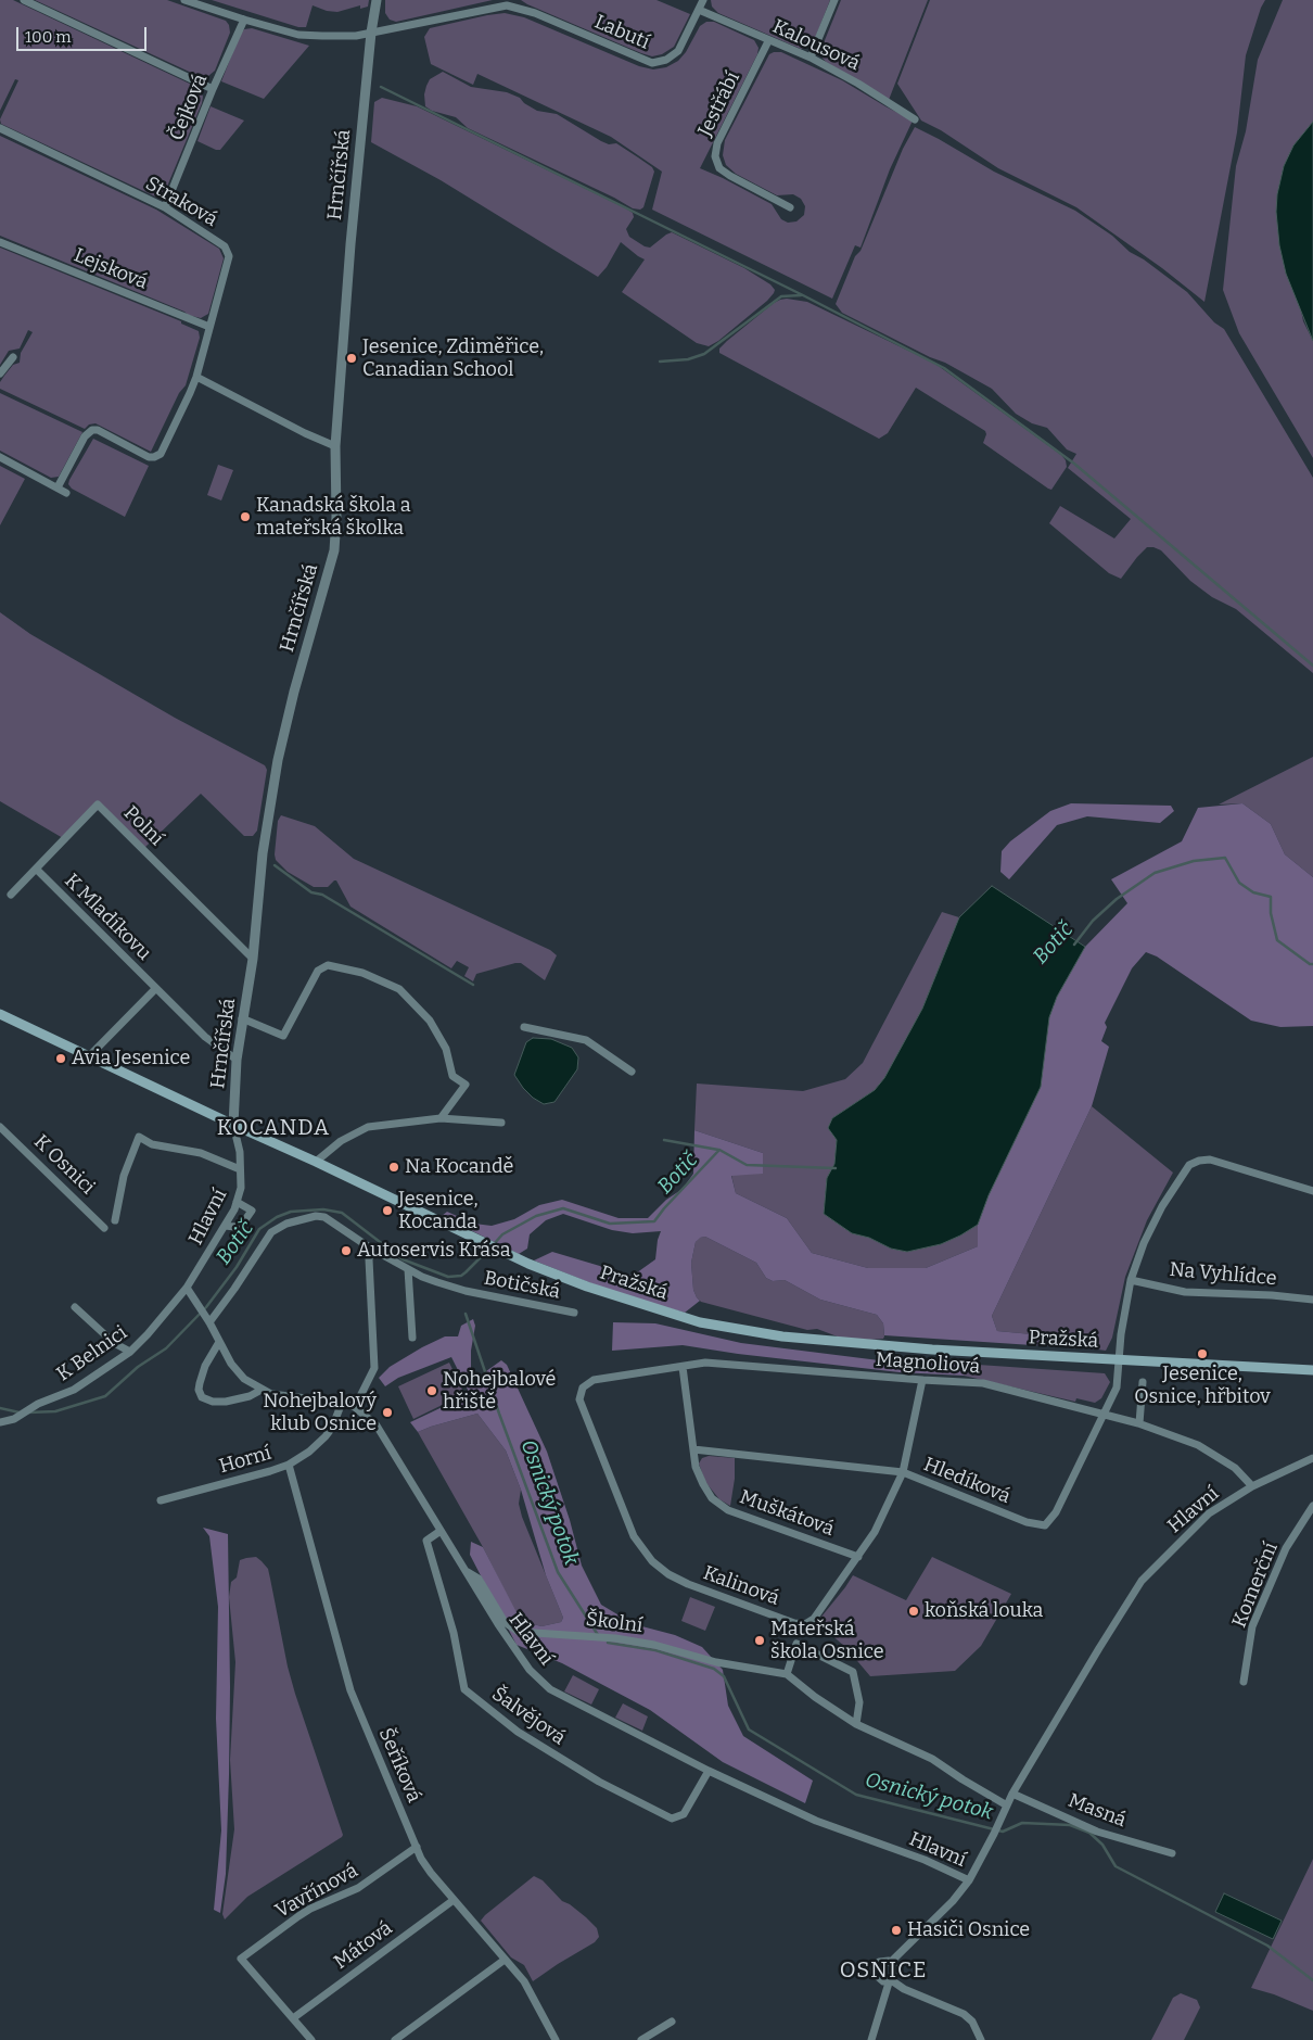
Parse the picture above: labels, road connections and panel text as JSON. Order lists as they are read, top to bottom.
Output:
{
  "streets": {
    "main road": ["Pražská"],
    "street": [
      "Labutí",
      "Kalousová",
      "Jestřábí",
      "Čejková",
      "Hrnčířská",
      "Straková",
      "Lejsková",
      "Polní",
      "K Mladíkovu",
      "K Osnici",
      "Hlavní",
      "Na Vyhlídce",
      "Botičská",
      "K Belnici",
      "Magnoliová",
      "Horní",
      "Hledíková",
      "Muškátová",
      "Komerční",
      "Kalinová",
      "Školní",
      "Šalvějová",
      "Šeříková",
      "Masná",
      "Vavřínová",
      "Mátová"
    ]
  },
  "crossings": [
    ["Labutí", "Kalousová"],
    ["Labutí", "Čejková"],
    ["Labutí", "Hrnčířská"],
    ["Kalousová", "Jestřábí"],
    ["Čejková", "Straková"],
    ["Hrnčířská", "Polní"],
    ["Hrnčířská", "K Mladíkovu"],
    ["Hrnčířská", "Hlavní"],
    ["Hrnčířská", "Pražská"],
    ["Straková", "Lejsková"],
    ["Polní", "K Mladíkovu"],
    ["Hlavní", "Pražská"],
    ["Hlavní", "K Belnici"],
    ["Hlavní", "Magnoliová"],
    ["Hlavní", "Školní"],
    ["Hlavní", "Šalvějová"],
    ["Hlavní", "Masná"],
    ["Na Vyhlídce", "Hledíková"],
    ["Pražská", "Hledíková"],
    ["Botičská", "Horní"],
    ["Magnoliová", "Hledíková"],
    ["Magnoliová", "Muškátová"],
    ["Magnoliová", "Kalinová"],
    ["Horní", "Šeříková"],
    ["Hledíková", "Muškátová"],
    ["Hledíková", "Kalinová"],
    ["Muškátová", "Kalinová"],
    ["Šeříková", "Vavřínová"],
    ["Šeříková", "Mátová"],
    ["Vavřínová", "Mátová"]
  ],
  "districts": ["KOCANDA", "OSNICE"],
  "water": ["Botič", "Osnický potok"],
  "places": [
    "Jesenice, Zdiměřice, Canadian School",
    "Kanadská škola a mateřská školka",
    "Avia Jesenice",
    "Na Kocandě",
    "Jesenice, Kocanda",
    "Autoservis Krása",
    "Jesenice, Osnice, hřbitov",
    "Nohejbalové hřiště",
    "Nohejbalový klub Osnice",
    "koňská louka",
    "Mateřská škola Osnice",
    "Hasiči Osnice"
  ],
  "scale_bar": "100 m"
}
